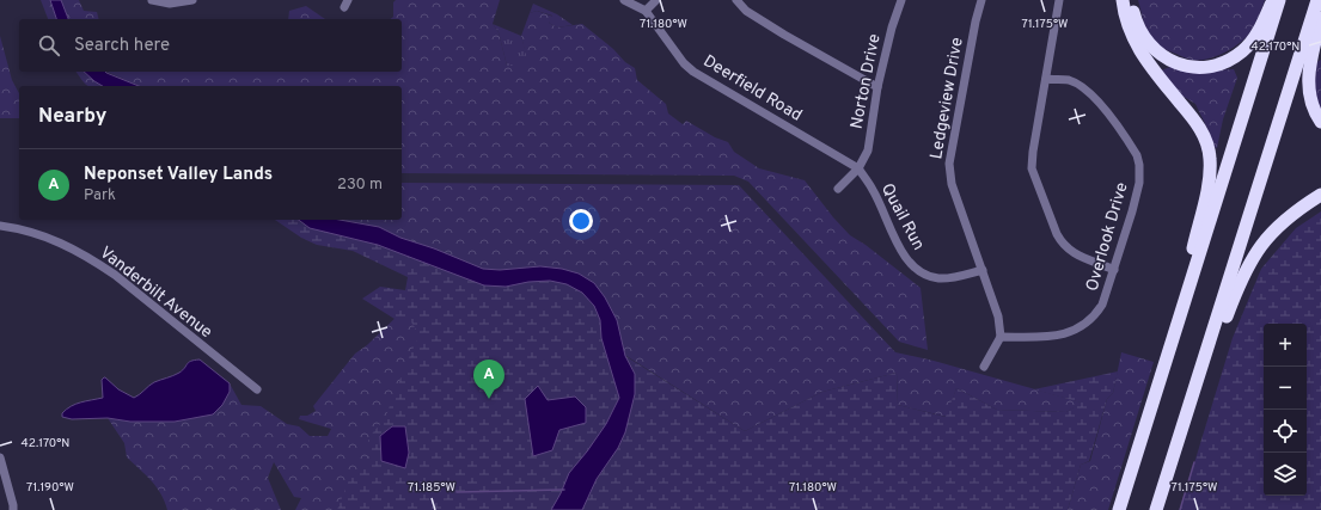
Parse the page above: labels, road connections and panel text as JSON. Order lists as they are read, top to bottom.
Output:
{
  "streets": {
    "street": [
      "Norton Drive",
      "Deerfield Road",
      "Ledgeview Drive",
      "Quail Run",
      "Overlook Drive",
      "Vanderbilt Avenue"
    ]
  },
  "crossings": [
    ["Norton Drive", "Deerfield Road"],
    ["Norton Drive", "Quail Run"],
    ["Deerfield Road", "Quail Run"],
    ["Ledgeview Drive", "Quail Run"],
    ["Ledgeview Drive", "Overlook Drive"]
  ],
  "page": {
    "search": "Search here",
    "heading": "Nearby",
    "list": [
      {
        "mark": "A",
        "name": "Neponset Valley Lands",
        "note": "Park",
        "value": "230 m"
      }
    ],
    "map_buttons": ["+", "−"],
    "pins": "A"
  },
  "coordinates": [
    "71.180°W",
    "71.175°W",
    "42.170°N",
    "71.190°W",
    "71.185°W"
  ]
}
